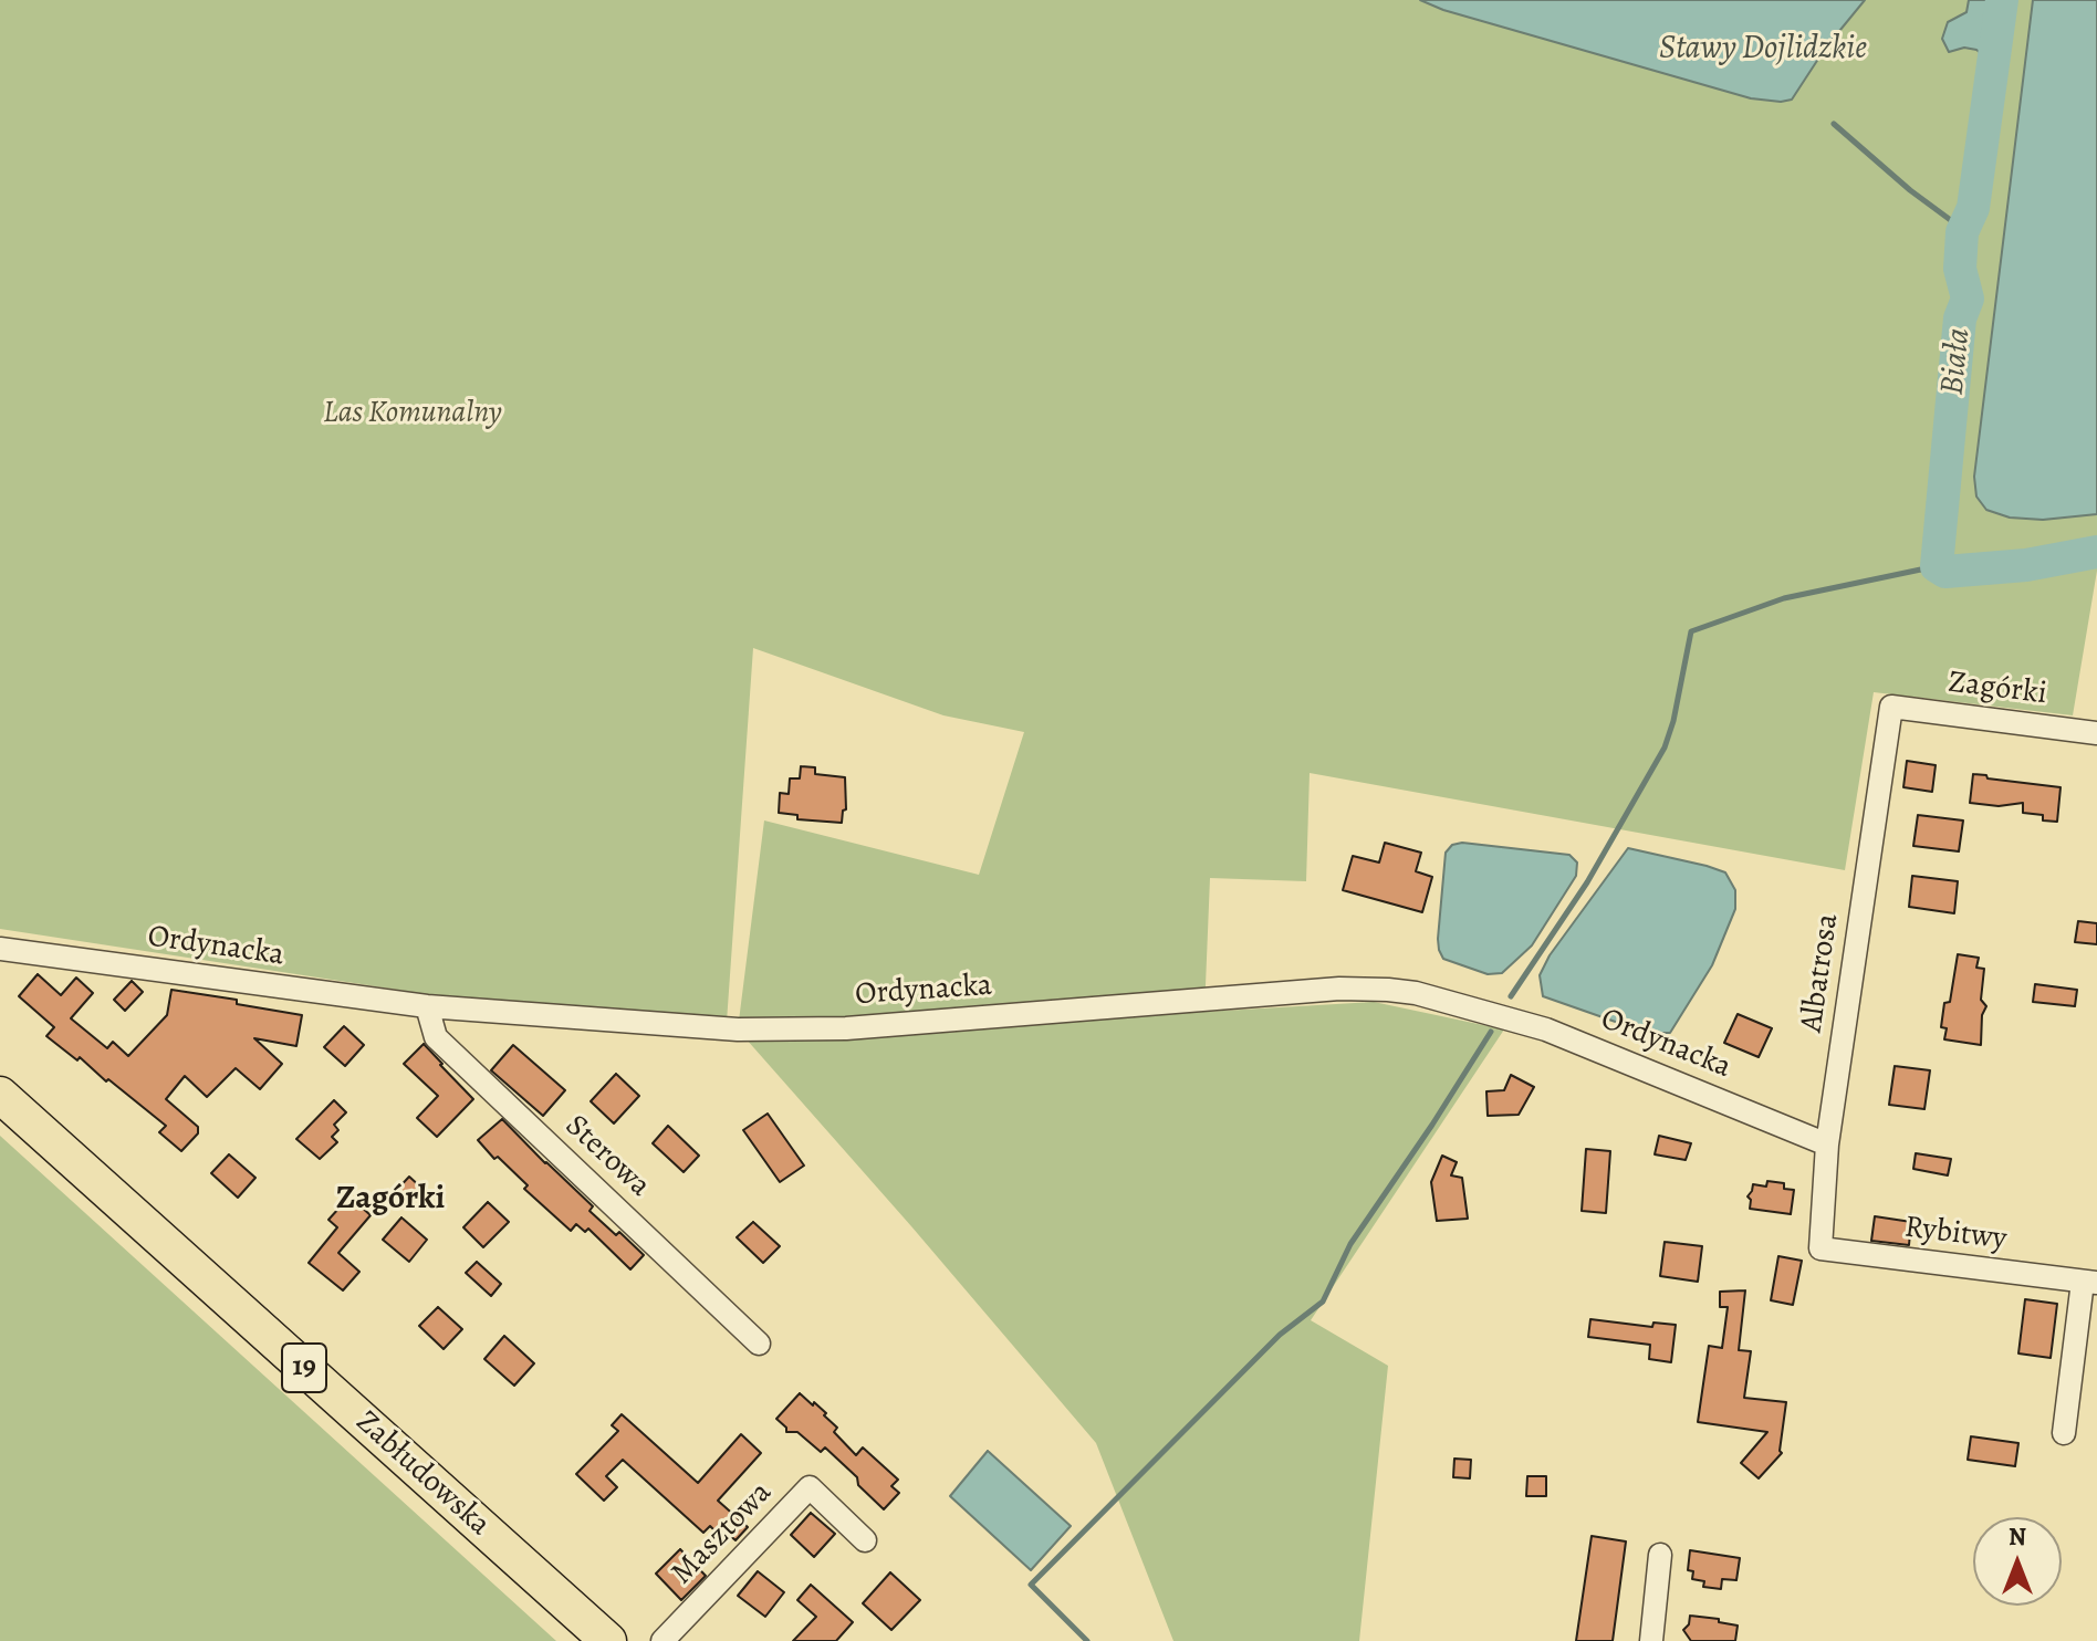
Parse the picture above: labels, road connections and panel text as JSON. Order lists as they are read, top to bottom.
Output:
{
  "streets": {
    "highway": ["19", "Zabłudowska"],
    "street": [
      "Zagórki",
      "Ordynacka",
      "Albatrosa",
      "Sterowa",
      "Rybitwy",
      "Masztowa"
    ]
  },
  "crossings": [
    ["Zagórki", "Albatrosa"],
    ["Ordynacka", "Albatrosa"],
    ["Ordynacka", "Sterowa"],
    ["Albatrosa", "Rybitwy"]
  ],
  "districts": ["Zagórki"],
  "water": ["Stawy Dojlidzkie", "Biała"],
  "parks": ["Las Komunalny"],
  "north": "top"
}
